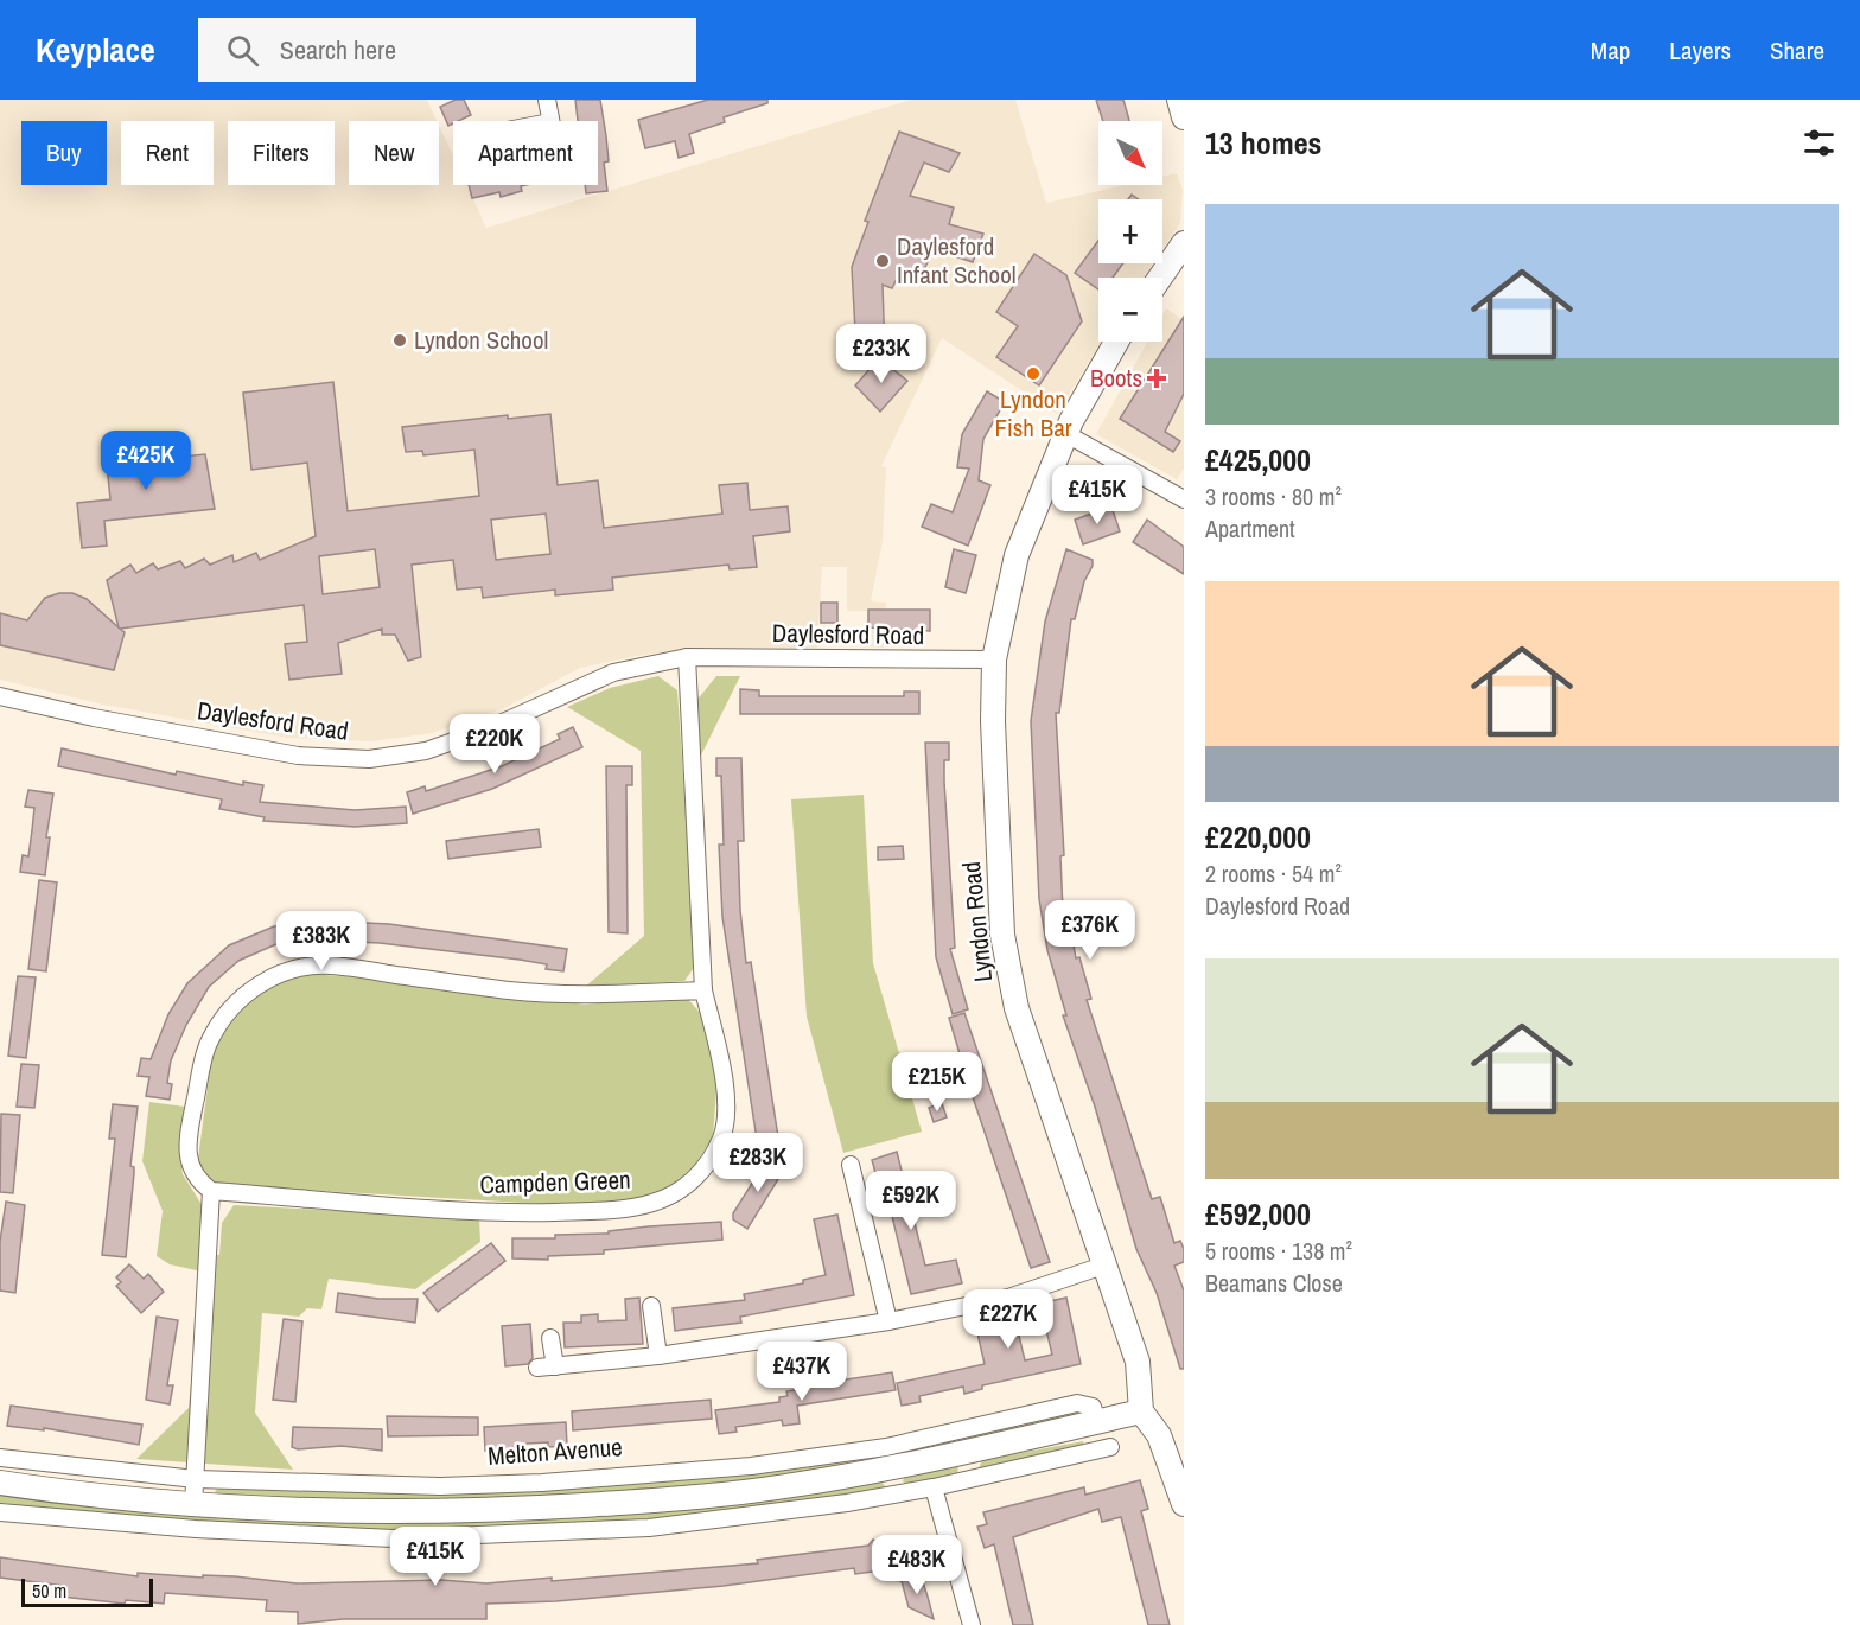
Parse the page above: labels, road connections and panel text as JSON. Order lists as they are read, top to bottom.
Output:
{
  "streets": {
    "street": [
      "Daylesford Road",
      "Lyndon Road",
      "Campden Green",
      "Melton Avenue"
    ]
  },
  "crossings": [
    ["Daylesford Road", "Lyndon Road"],
    ["Daylesford Road", "Campden Green"]
  ],
  "places": {
    "other": ["Daylesford Infant School", "Lyndon School", "Lyndon Fish Bar"],
    "health": ["Boots"]
  },
  "scale_bar": "50 m",
  "north": "bottom right",
  "page": {
    "header": "Keyplace",
    "search": "Search here",
    "nav": ["Map", "Layers", "Share"],
    "heading": "13 homes",
    "map_buttons": ["+", "−"],
    "chip": [
      "Buy",
      "Rent",
      "Filters",
      "New",
      "Apartment"
    ],
    "list": [
      {
        "name": "£425,000",
        "note": "3 rooms · 80 m² · Apartment"
      },
      {
        "name": "£220,000",
        "note": "2 rooms · 54 m² · Daylesford Road"
      },
      {
        "name": "£592,000",
        "note": "5 rooms · 138 m² · Beamans Close"
      }
    ],
    "price": [
      "£233K",
      "£425K",
      "£415K",
      "£220K",
      "£376K",
      "£383K",
      "£215K",
      "£283K",
      "£592K",
      "£227K",
      "£437K",
      "£415K",
      "£483K"
    ],
    "scale": "50 m"
  }
}
